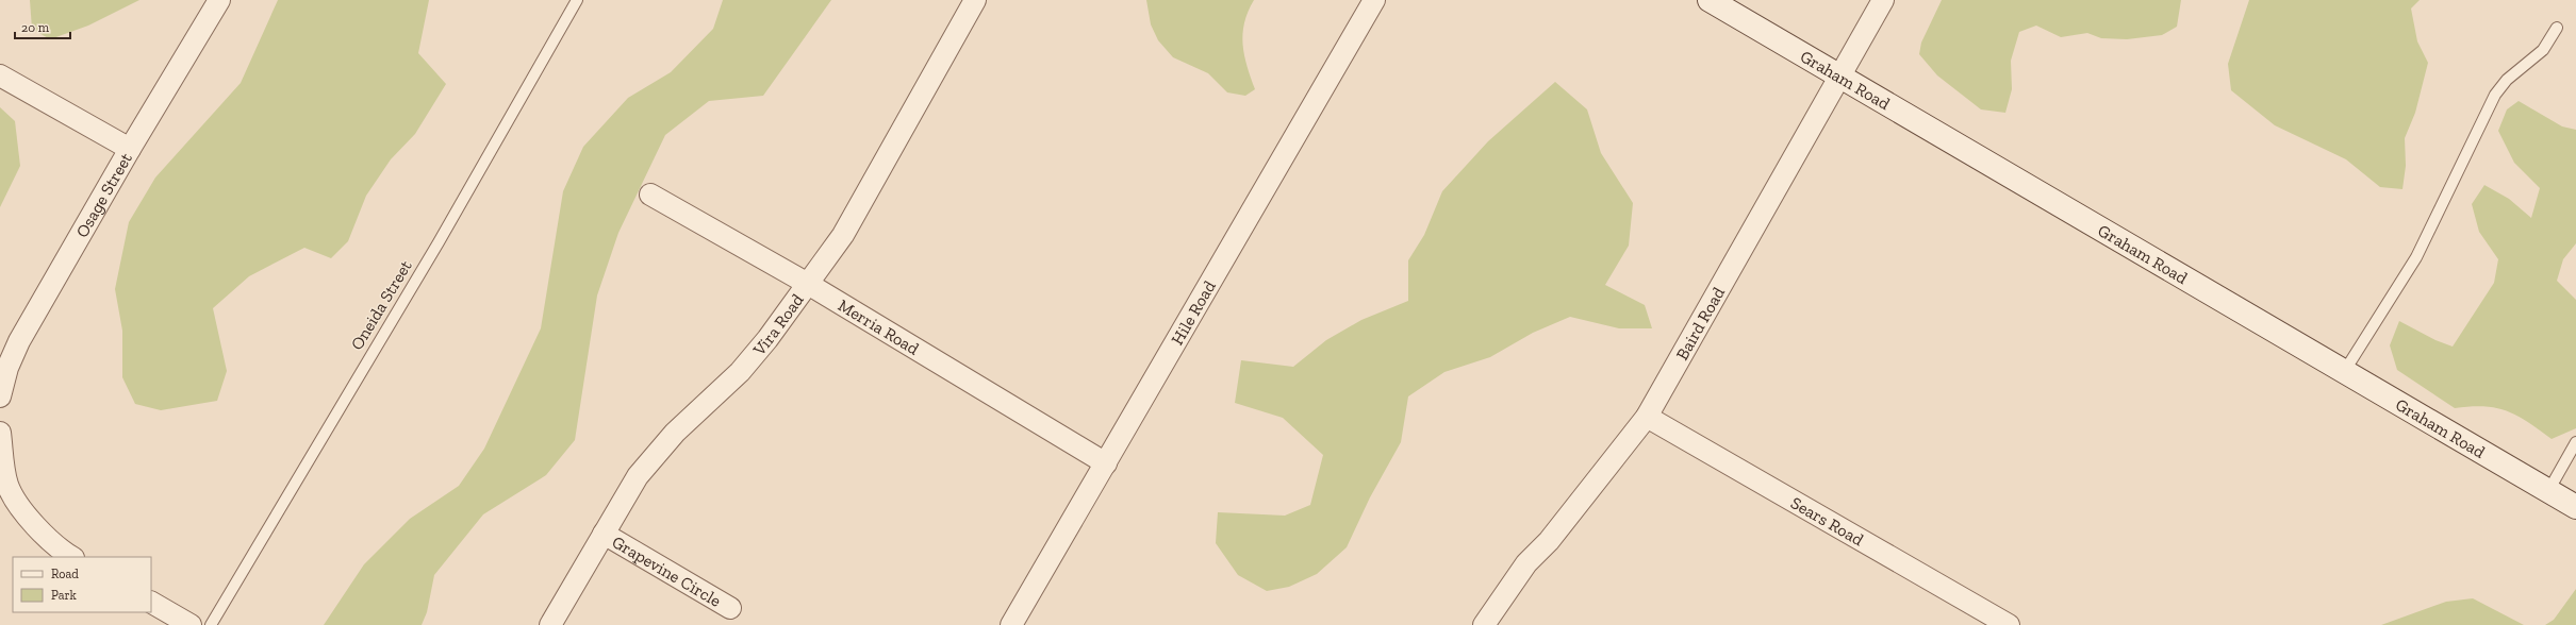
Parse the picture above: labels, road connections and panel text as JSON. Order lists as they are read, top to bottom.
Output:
{
  "streets": {
    "main road": ["Graham Road"],
    "street": [
      "Osage Street",
      "Hile Road",
      "Baird Road",
      "Vira Road",
      "Merria Road",
      "Sears Road",
      "Grapevine Circle"
    ],
    "lane": ["Oneida Street"]
  },
  "crossings": [
    ["Graham Road", "Baird Road"],
    ["Hile Road", "Merria Road"],
    ["Baird Road", "Sears Road"],
    ["Vira Road", "Merria Road"],
    ["Vira Road", "Grapevine Circle"]
  ],
  "legend": ["Road", "Park"],
  "scale_bar": "20 m"
}
